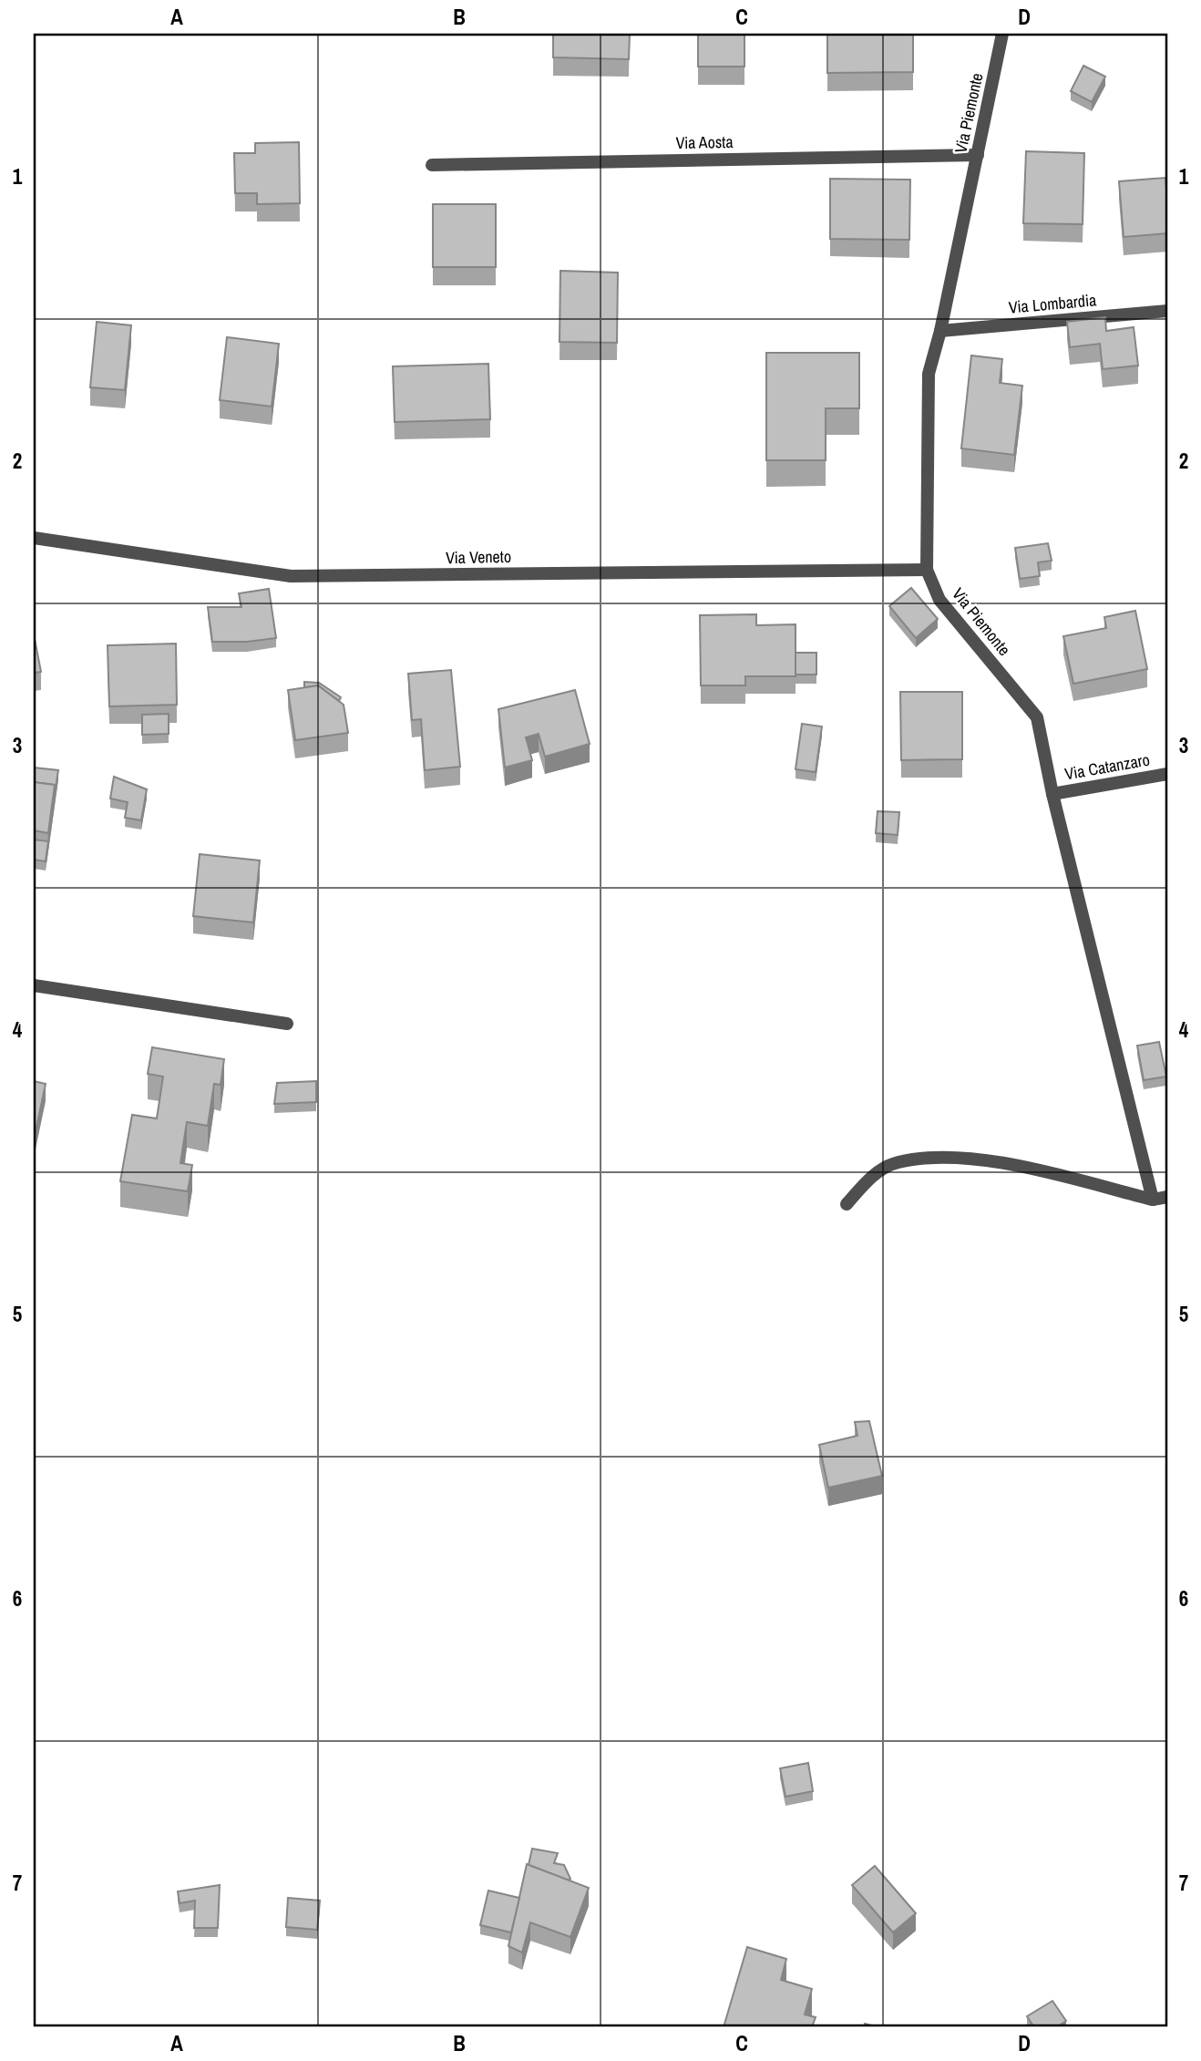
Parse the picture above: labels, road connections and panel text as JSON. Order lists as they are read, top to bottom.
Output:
{
  "streets": {
    "street": [
      "Via Piemonte",
      "Via Aosta",
      "Via Lombardia",
      "Via Veneto",
      "Via Catanzaro"
    ]
  },
  "crossings": [
    ["Via Piemonte", "Via Aosta"],
    ["Via Piemonte", "Via Lombardia"],
    ["Via Piemonte", "Via Veneto"],
    ["Via Piemonte", "Via Catanzaro"]
  ],
  "grid": {
    "columns": [
      "A",
      "B",
      "C",
      "D"
    ],
    "rows": [
      "1",
      "2",
      "3",
      "4",
      "5",
      "6",
      "7"
    ]
  }
}
